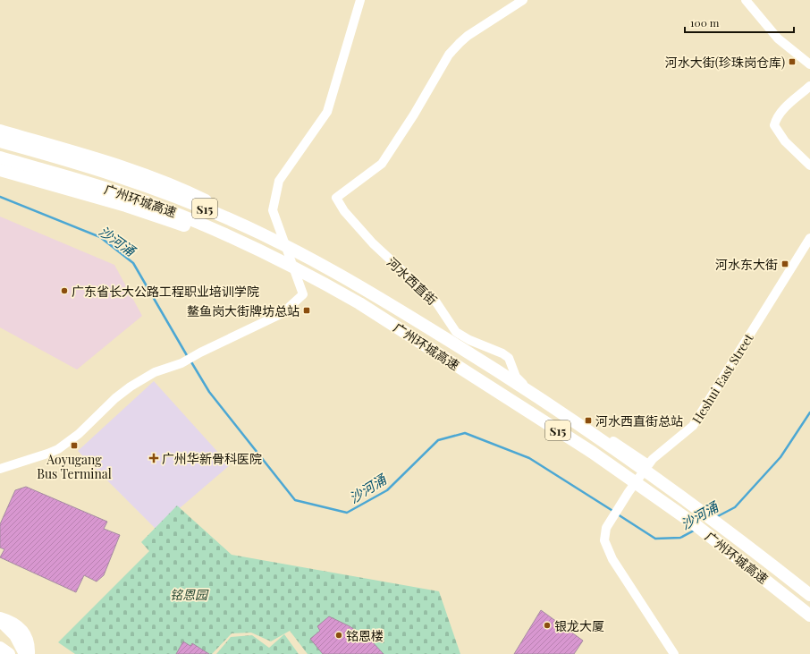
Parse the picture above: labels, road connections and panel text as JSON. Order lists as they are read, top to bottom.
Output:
{
  "streets": {
    "highway": ["广州环城高速", "S15"],
    "street": ["河水西直街", "Heshui East Street"]
  },
  "crossings": [
    ["河水西直街", "Heshui East Street"]
  ],
  "water": ["沙河涌"],
  "parks": ["铭恩园"],
  "places": {
    "transit": [
      "河水大街(珍珠岗仓库)",
      "河水东大街",
      "鳌鱼岗大街牌坊总站",
      "河水西直街总站",
      "Aoyugang Bus Terminal"
    ],
    "other": ["广东省长大公路工程职业培训学院", "银龙大厦", "铭恩楼"],
    "health": ["广州华新骨科医院"]
  },
  "scale_bar": "100 m"
}
